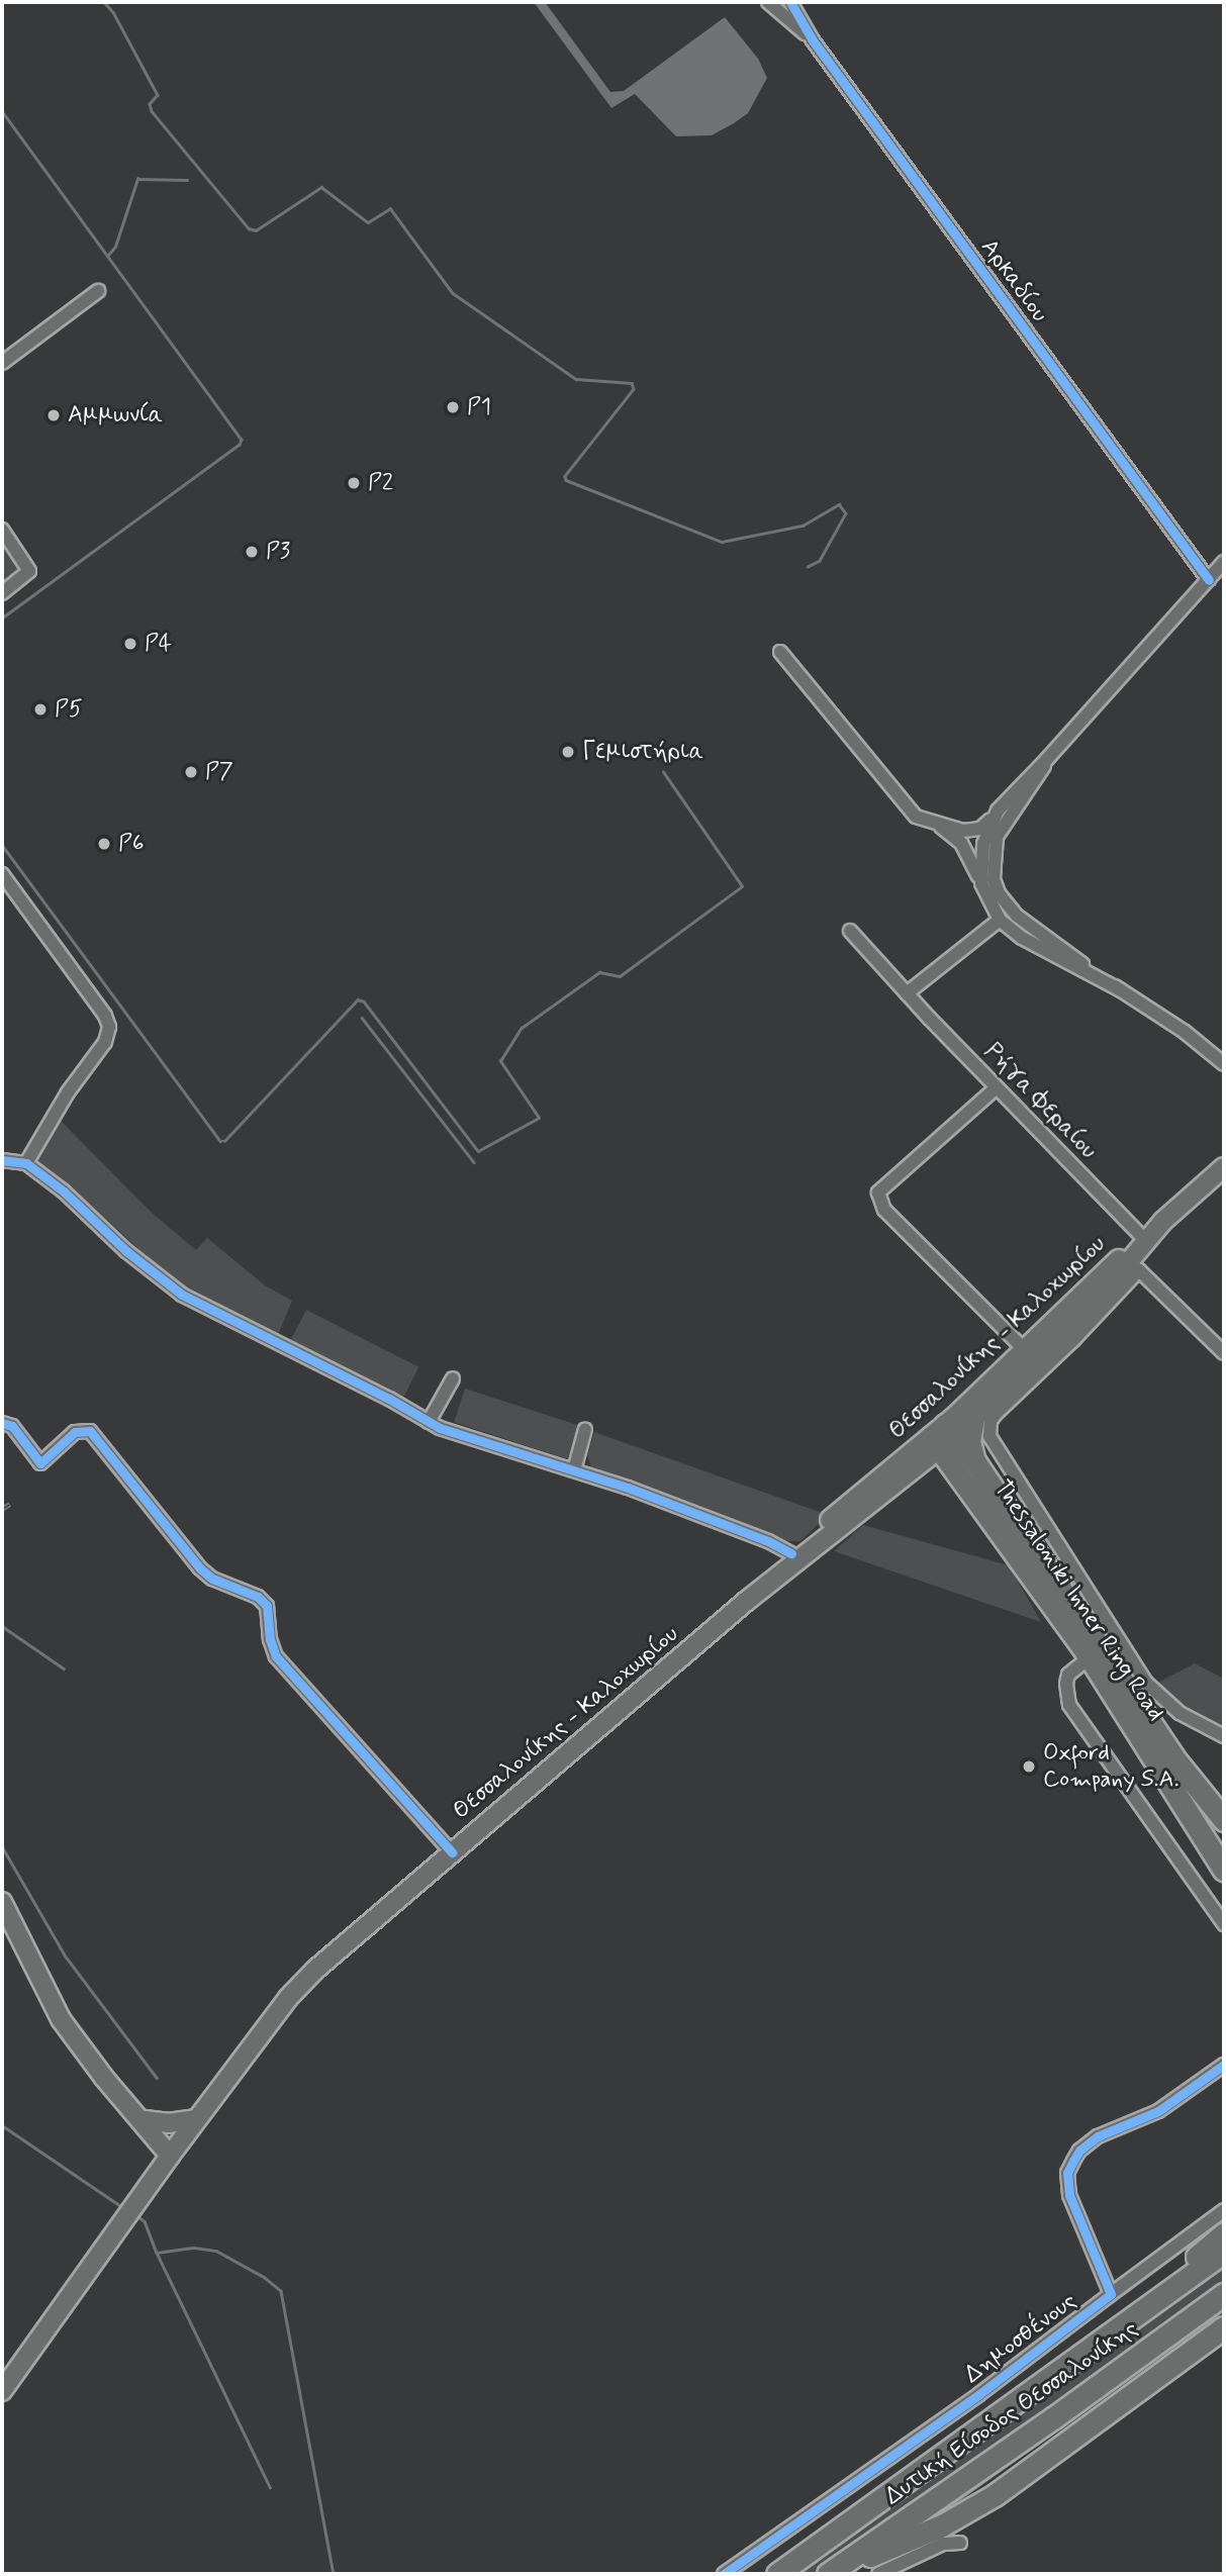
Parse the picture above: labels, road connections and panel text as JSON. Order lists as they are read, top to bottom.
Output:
{
  "streets": {
    "highway": ["Thessaloniki Inner Ring Road", "Δυτική Είσοδος Θεσσαλονίκης"],
    "main road": ["Θεσσαλονίκης - Καλοχωρίου"],
    "street": ["Αρκαδίου", "Ρήγα Φεραίου", "Δημοσθένους"]
  },
  "crossings": [
    ["Θεσσαλονίκης - Καλοχωρίου", "Thessaloniki Inner Ring Road"]
  ],
  "places": [
    "P1",
    "Αμμωνία",
    "P2",
    "P3",
    "P4",
    "P5",
    "Γεμιστήρια",
    "P7",
    "P6",
    "Oxford Company S.A."
  ]
}
